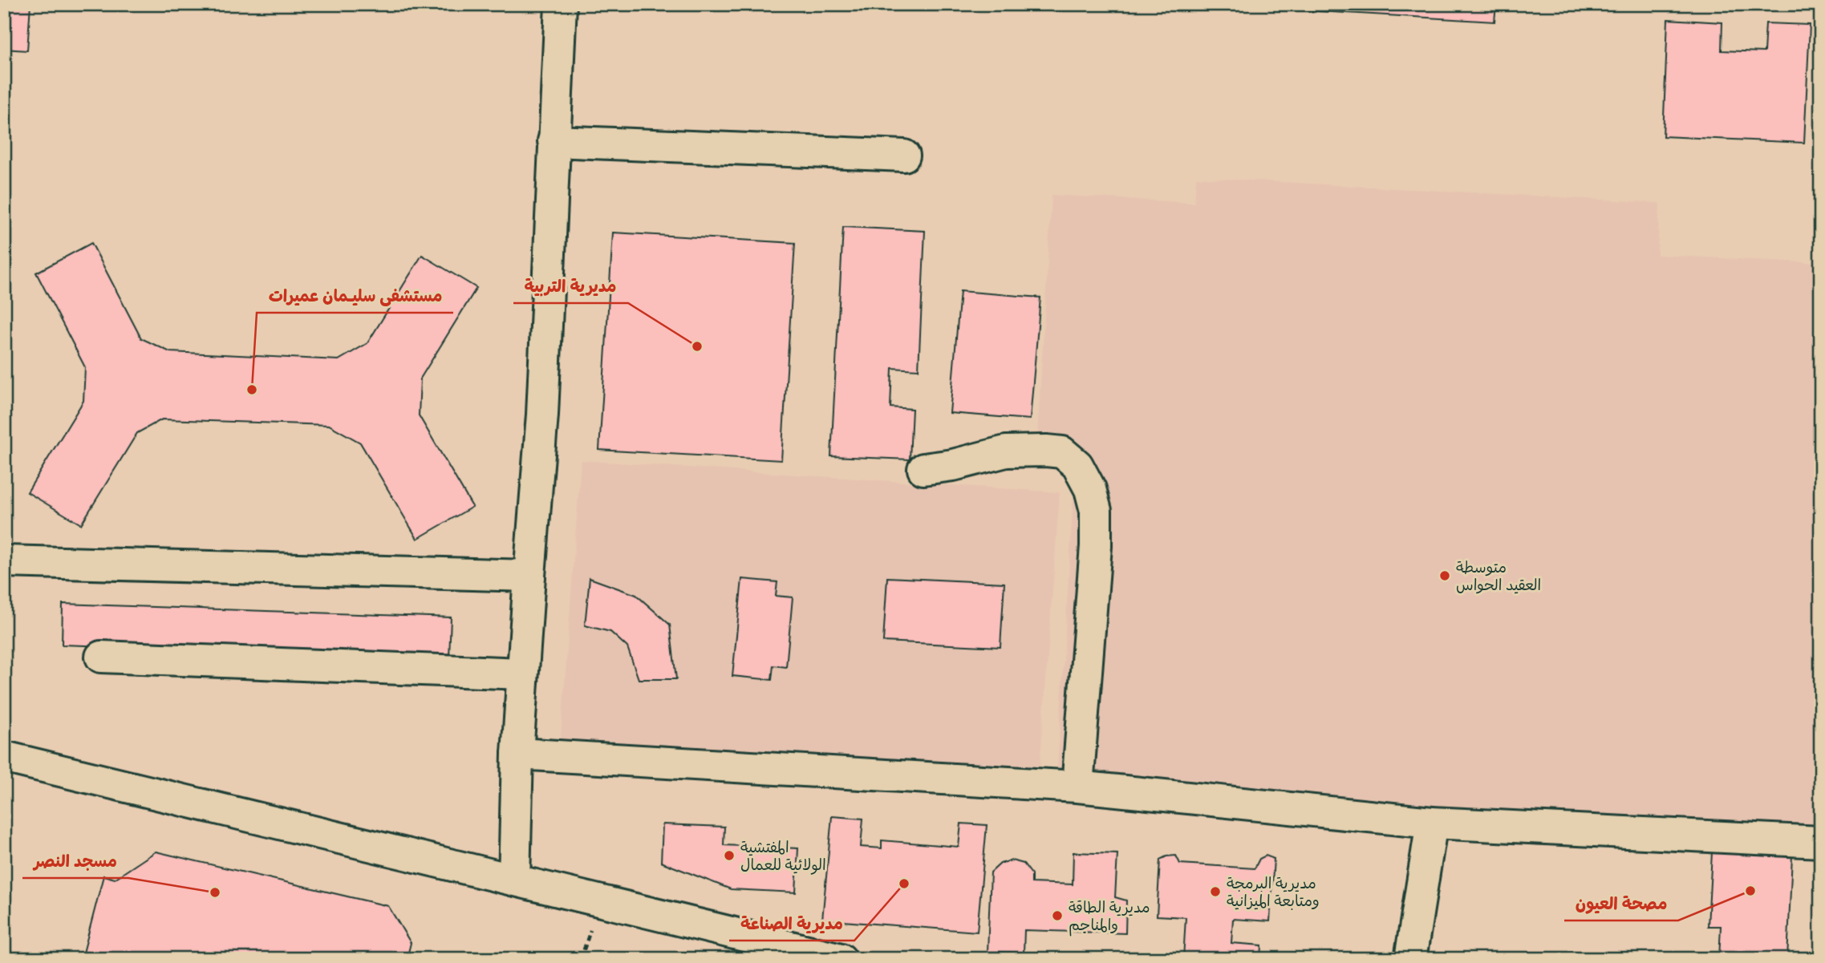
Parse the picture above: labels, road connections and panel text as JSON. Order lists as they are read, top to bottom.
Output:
{
  "places": [
    "مديرية التربية",
    "مستشفى سليـمان عميرات",
    "متوسطة العقيد الحواس",
    "المفتشية الولائية للعمال",
    "مديرية الصناعة",
    "مصحة العيون",
    "مديرية البرمجة ومتابعة الميزانية",
    "مسجد النصر",
    "مديرية الطاقة والمناجم"
  ]
}
